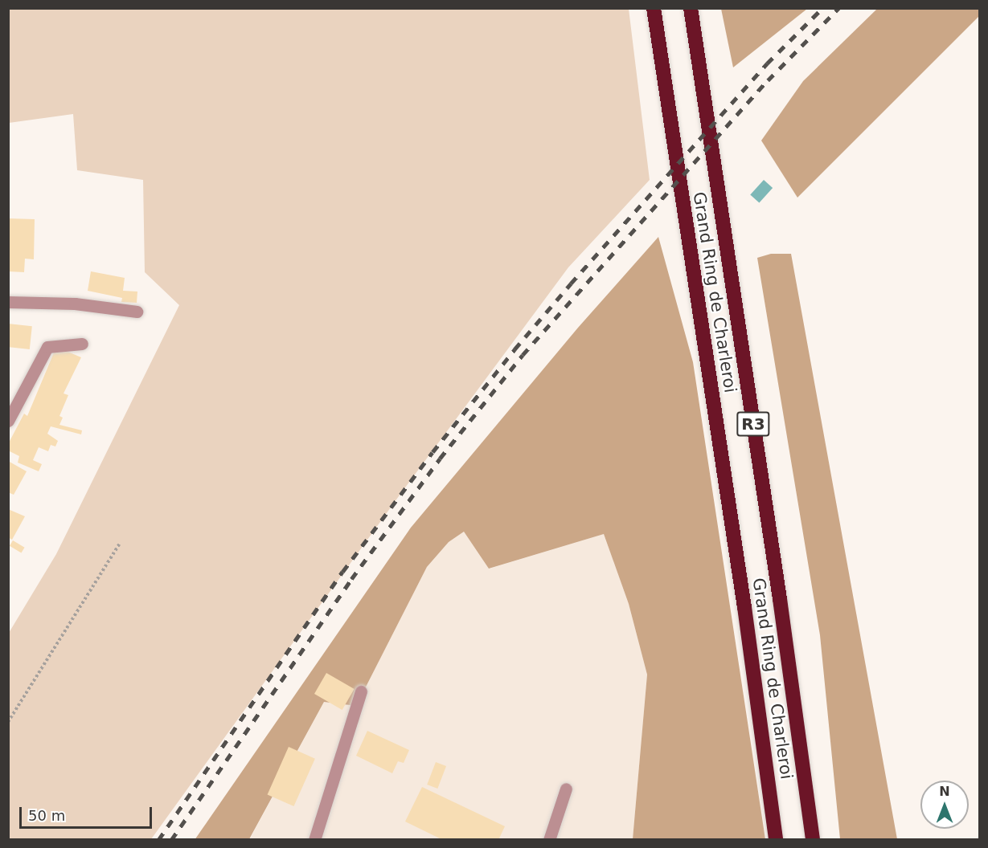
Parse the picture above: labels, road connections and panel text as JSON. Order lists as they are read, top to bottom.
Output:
{
  "streets": {
    "highway": ["Grand Ring de Charleroi", "R3"]
  },
  "scale_bar": "50 m",
  "north": "top"
}
